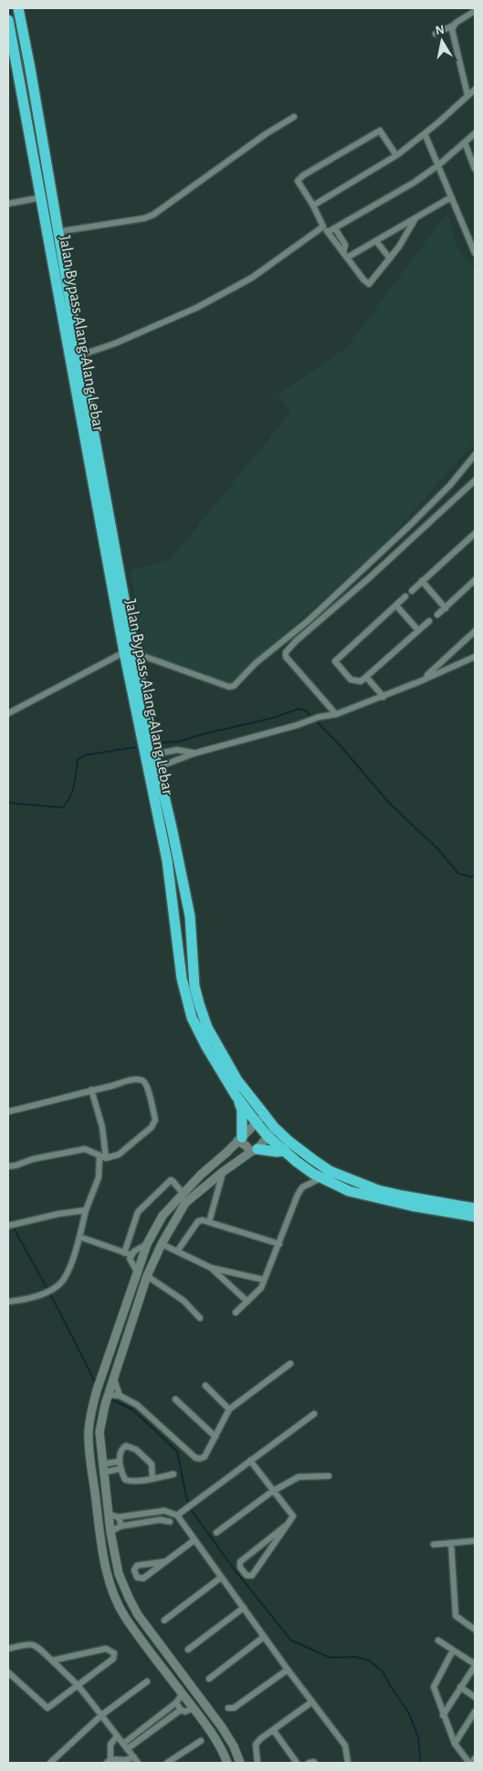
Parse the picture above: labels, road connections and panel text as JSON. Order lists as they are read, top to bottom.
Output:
{
  "streets": {
    "highway": ["Jalan Bypass Alang-Alang Lebar"]
  },
  "north": "top"
}
